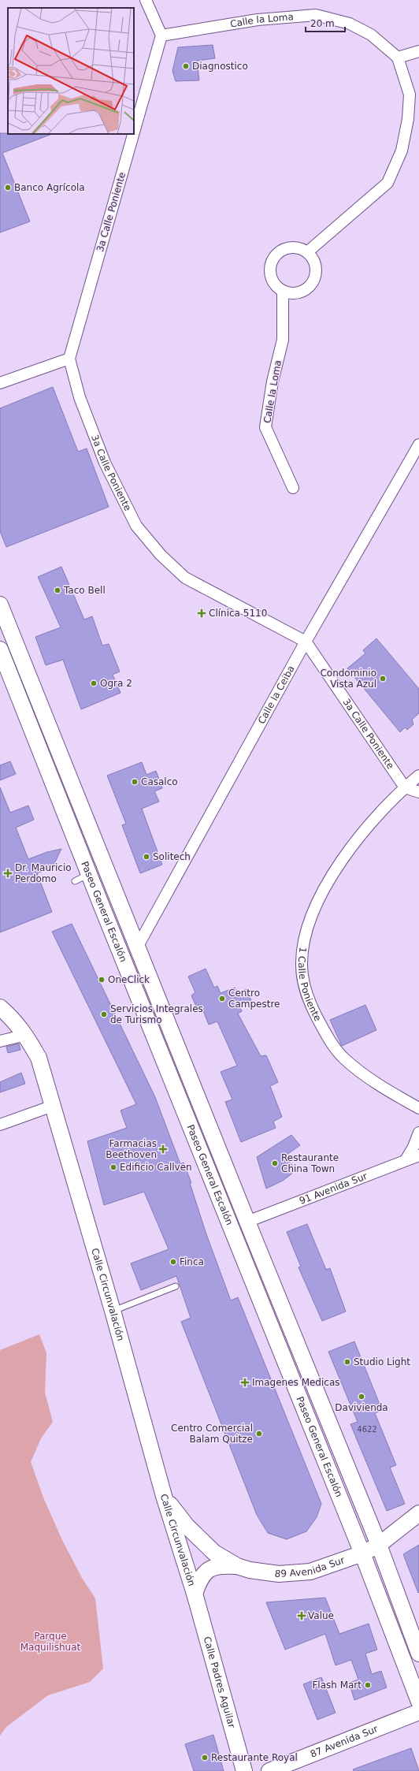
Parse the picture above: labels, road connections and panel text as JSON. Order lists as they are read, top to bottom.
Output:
{
  "streets": {
    "main road": [
      "Paseo General Escalón",
      "Calle Circunvalación",
      "89 Avenida Sur",
      "Calle Padres Aguilar",
      "87 Avenida Sur"
    ],
    "street": [
      "Calle la Loma",
      "3a Calle Poniente",
      "Calle la Ceiba",
      "1 Calle Poniente",
      "91 Avenida Sur"
    ]
  },
  "crossings": [
    ["Calle la Loma", "3a Calle Poniente"],
    ["3a Calle Poniente", "Calle la Ceiba"],
    ["3a Calle Poniente", "1 Calle Poniente"],
    ["Calle la Ceiba", "Paseo General Escalón"],
    ["Paseo General Escalón", "91 Avenida Sur"],
    ["Paseo General Escalón", "89 Avenida Sur"],
    ["Calle Circunvalación", "89 Avenida Sur"],
    ["Calle Circunvalación", "Calle Padres Aguilar"],
    ["89 Avenida Sur", "Calle Padres Aguilar"]
  ],
  "parks": ["Parque Maquilishuat"],
  "places": {
    "other": [
      "Diagnostico",
      "Banco Agrícola",
      "Taco Bell",
      "Condominio Vista Azul",
      "Ogra 2",
      "Casalco",
      "Solitech",
      "OneClick",
      "Centro Campestre",
      "Servicios Integrales de Turismo",
      "Restaurante China Town",
      "Edificio Callven",
      "Finca",
      "Studio Light",
      "Davivienda",
      "Centro Comercial Balam Quitze",
      "Flash Mart",
      "Restaurante Royal"
    ],
    "health": [
      "Clínica 5110",
      "Dr. Mauricio Perdomo",
      "Farmacias Beethoven",
      "Imagenes Medicas",
      "Value"
    ]
  },
  "house_numbers": ["4622"],
  "scale_bar": "20 m"
}
